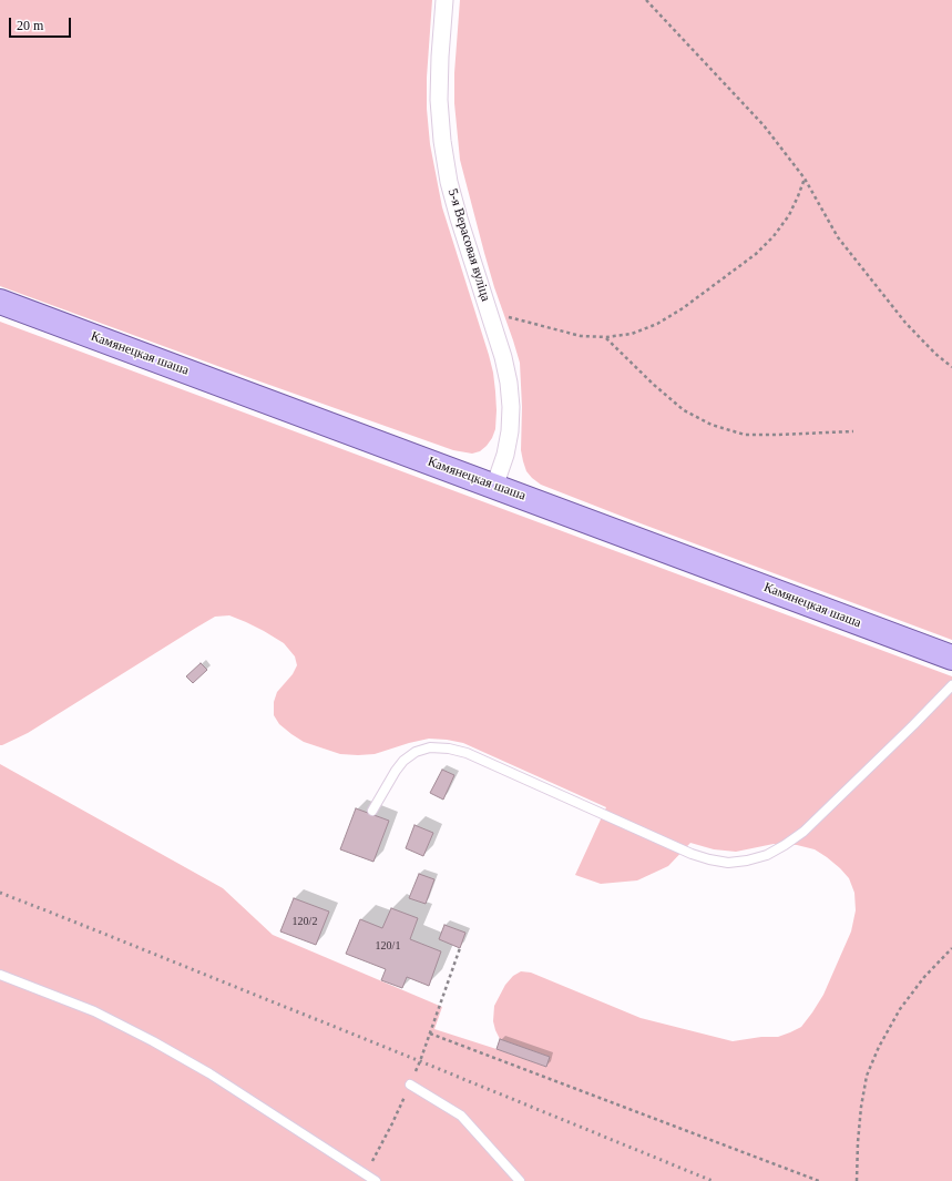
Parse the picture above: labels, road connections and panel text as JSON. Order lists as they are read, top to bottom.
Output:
{
  "streets": {
    "main road": ["Камянецкая шаша"],
    "street": ["5-я Верасовая вуліца"]
  },
  "crossings": [
    ["5-я Верасовая вуліца", "Камянецкая шаша"]
  ],
  "house_numbers": ["120/2", "120/1"],
  "scale_bar": "20 m"
}
